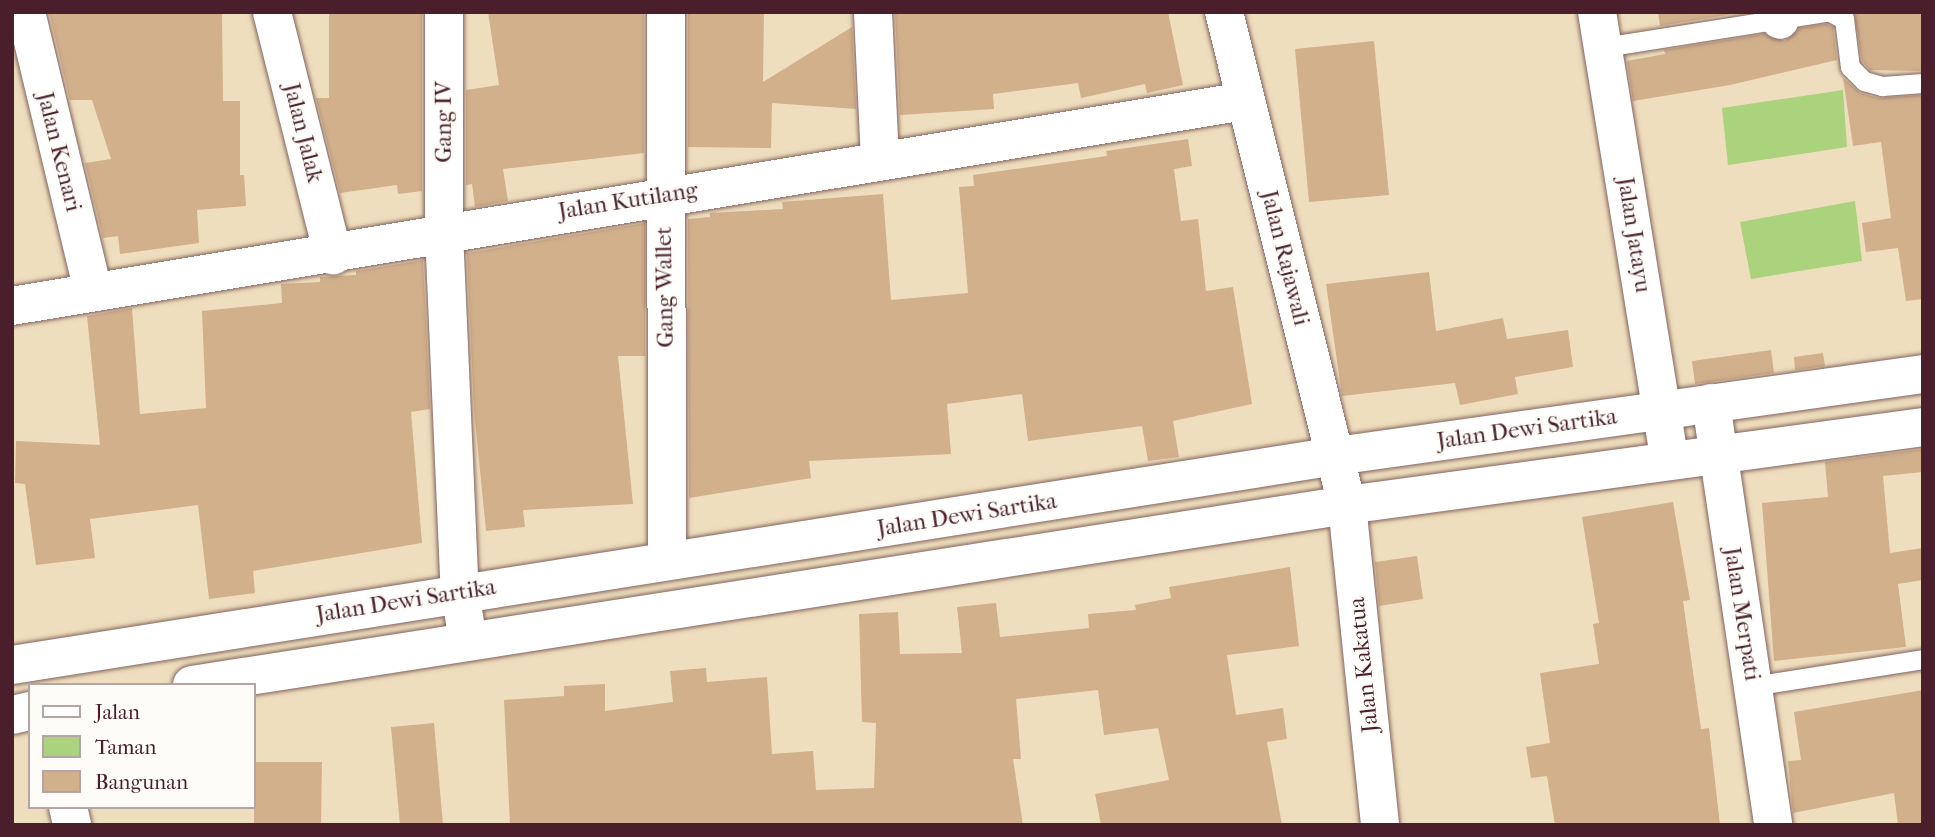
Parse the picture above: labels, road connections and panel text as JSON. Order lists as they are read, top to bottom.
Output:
{
  "streets": {
    "street": [
      "Gang IV",
      "Jalan Jalak",
      "Jalan Kenari",
      "Jalan Kutilang",
      "Jalan Jatayu",
      "Jalan Rajawali",
      "Gang Wallet",
      "Jalan Dewi Sartika",
      "Jalan Merpati",
      "Jalan Kakatua"
    ]
  },
  "crossings": [
    ["Gang IV", "Jalan Kutilang"],
    ["Gang IV", "Jalan Dewi Sartika"],
    ["Jalan Jalak", "Jalan Kutilang"],
    ["Jalan Kenari", "Jalan Kutilang"],
    ["Jalan Kutilang", "Jalan Rajawali"],
    ["Jalan Kutilang", "Gang Wallet"],
    ["Jalan Jatayu", "Jalan Dewi Sartika"],
    ["Jalan Rajawali", "Jalan Dewi Sartika"],
    ["Jalan Rajawali", "Jalan Kakatua"],
    ["Gang Wallet", "Jalan Dewi Sartika"],
    ["Jalan Dewi Sartika", "Jalan Merpati"],
    ["Jalan Dewi Sartika", "Jalan Kakatua"]
  ],
  "legend": ["Jalan", "Taman", "Bangunan"]
}
